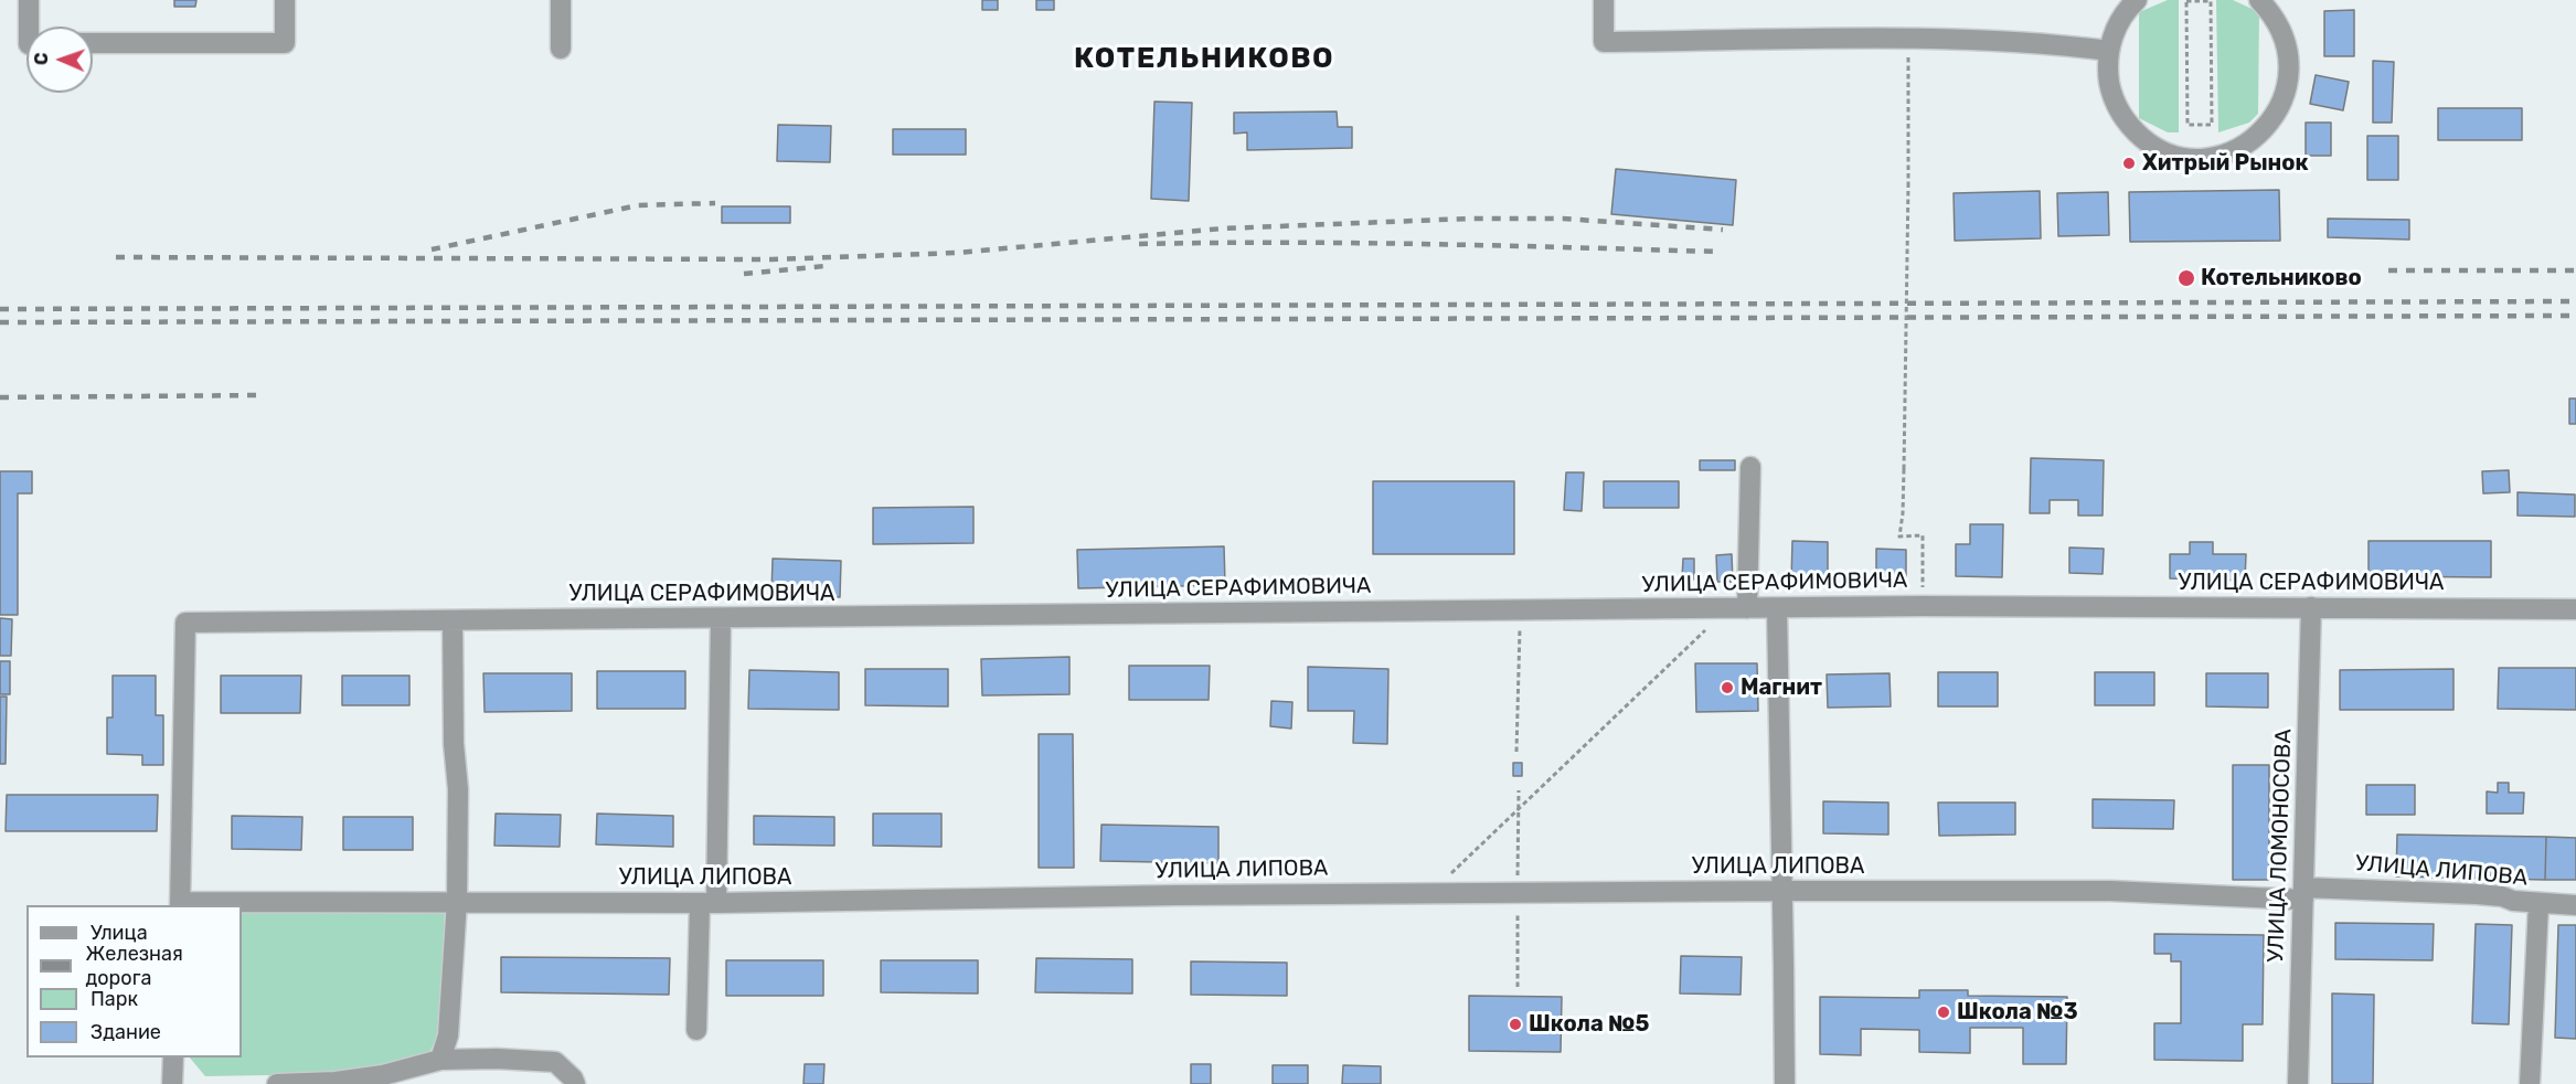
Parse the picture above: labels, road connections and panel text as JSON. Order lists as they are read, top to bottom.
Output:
{
  "streets": {
    "street": ["УЛИЦА СЕРАФИМОВИЧА", "УЛИЦА ЛОМОНОСОВА", "УЛИЦА ЛИПОВА"]
  },
  "crossings": [
    ["УЛИЦА СЕРАФИМОВИЧА", "УЛИЦА ЛОМОНОСОВА"],
    ["УЛИЦА СЕРАФИМОВИЧА", "УЛИЦА ЛИПОВА"],
    ["УЛИЦА ЛОМОНОСОВА", "УЛИЦА ЛИПОВА"]
  ],
  "districts": ["КОТЕЛЬНИКОВО"],
  "places": [
    "Хитрый Рынок",
    "Котельниково",
    "Магнит",
    "Школа №3",
    "Школа №5"
  ],
  "legend": [
    "Улица",
    "Железная дорога",
    "Парк",
    "Здание"
  ],
  "north": "left"
}
